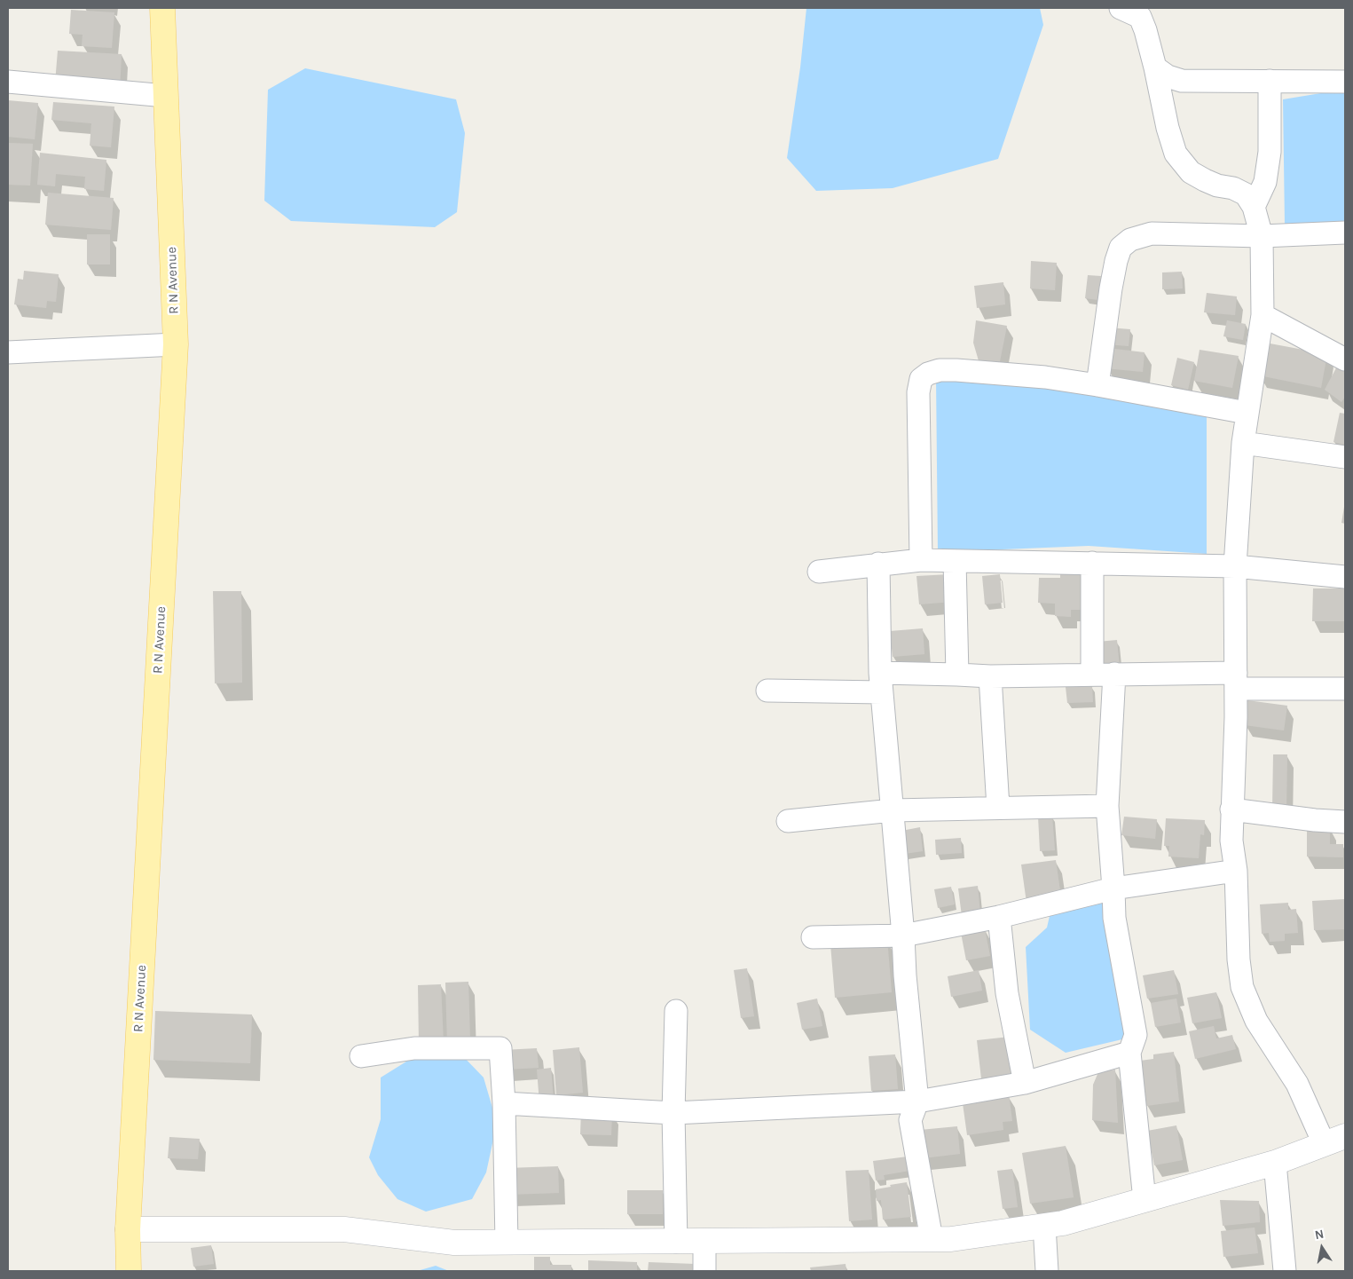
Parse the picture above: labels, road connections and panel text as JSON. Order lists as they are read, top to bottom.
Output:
{
  "streets": {
    "main road": ["R N Avenue"]
  },
  "north": "top"
}
